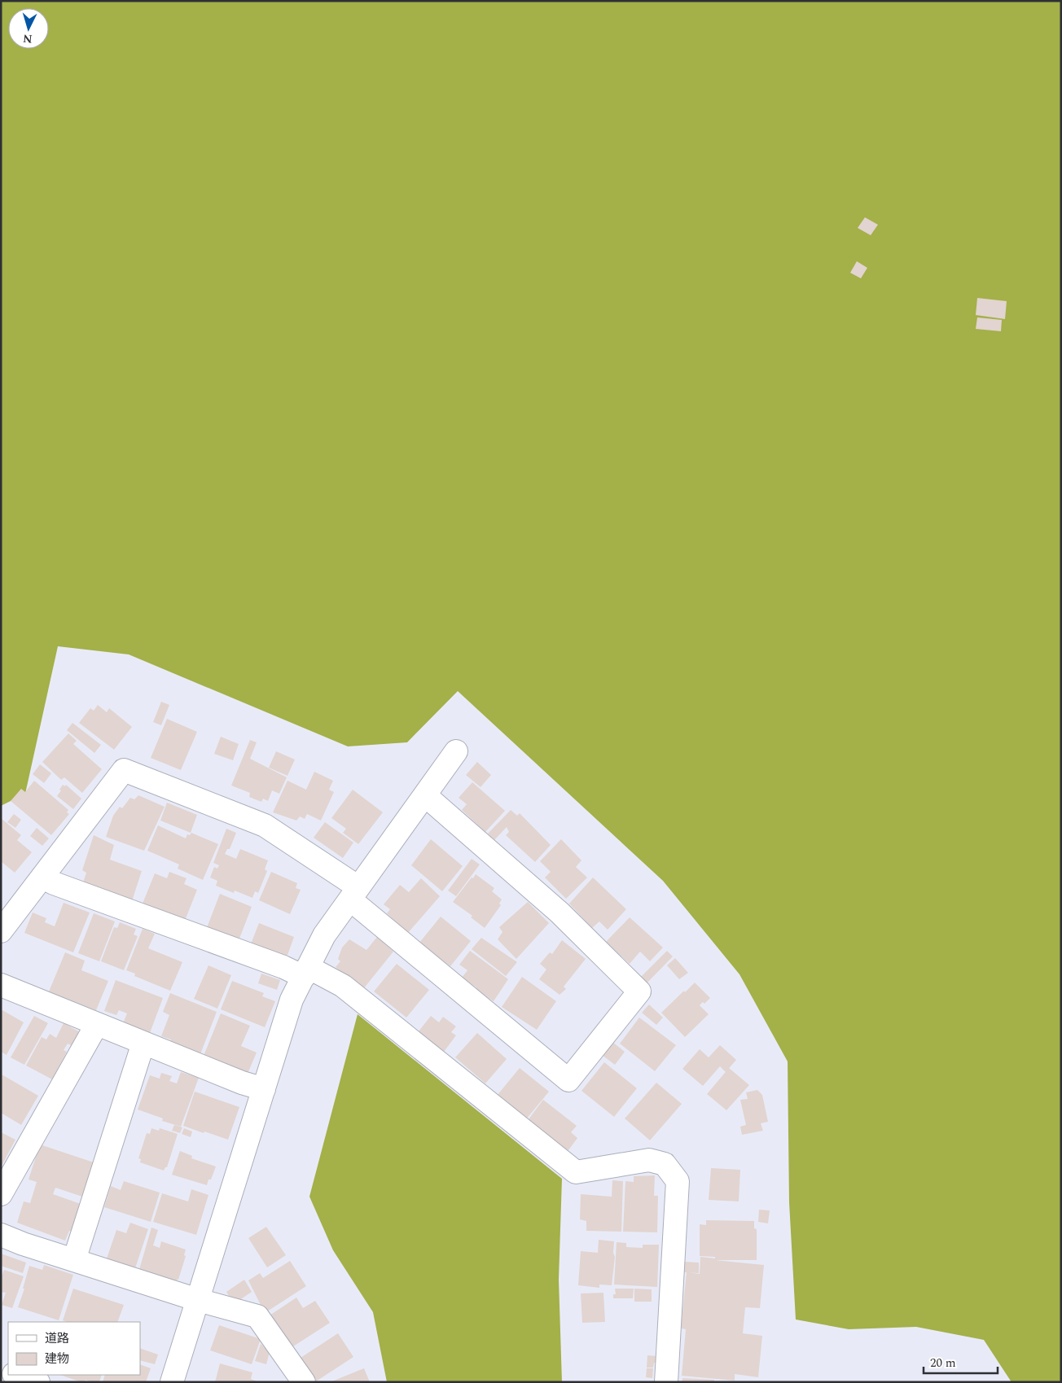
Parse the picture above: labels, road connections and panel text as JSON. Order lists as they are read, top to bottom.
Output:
{
  "legend": ["道路", "建物"],
  "scale_bar": "20 m",
  "north": "bottom"
}
